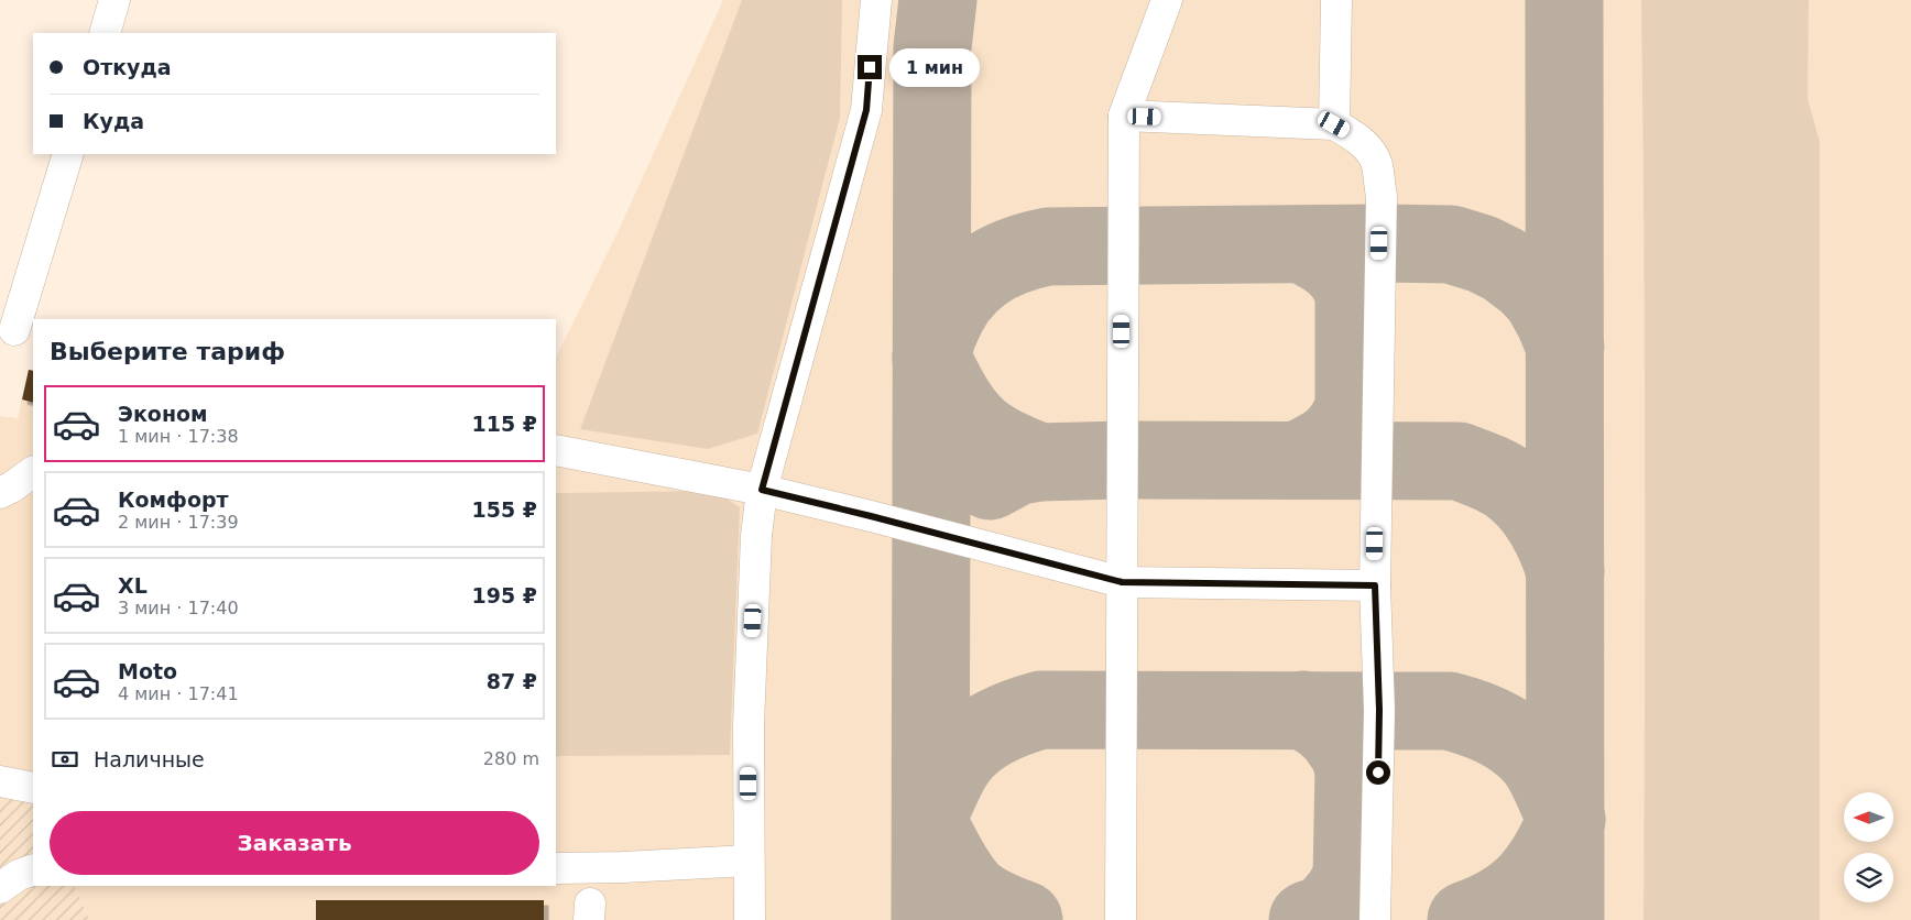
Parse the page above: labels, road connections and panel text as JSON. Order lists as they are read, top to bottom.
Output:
{
  "north": "left",
  "page": {
    "banner": ["Откуда", "Куда"],
    "bubble": "1 мин",
    "heading": "Выберите тариф",
    "list": [
      {
        "name": "Эконом",
        "note": "1 мин · 17:38",
        "value": "115 ₽"
      },
      {
        "name": "Комфорт",
        "note": "2 мин · 17:39",
        "value": "155 ₽"
      },
      {
        "name": "XL",
        "note": "3 мин · 17:40",
        "value": "195 ₽"
      },
      {
        "name": "Moto",
        "note": "4 мин · 17:41",
        "value": "87 ₽"
      }
    ],
    "pay": ["Наличные", "280 m"],
    "buttons": "Заказать"
  }
}
